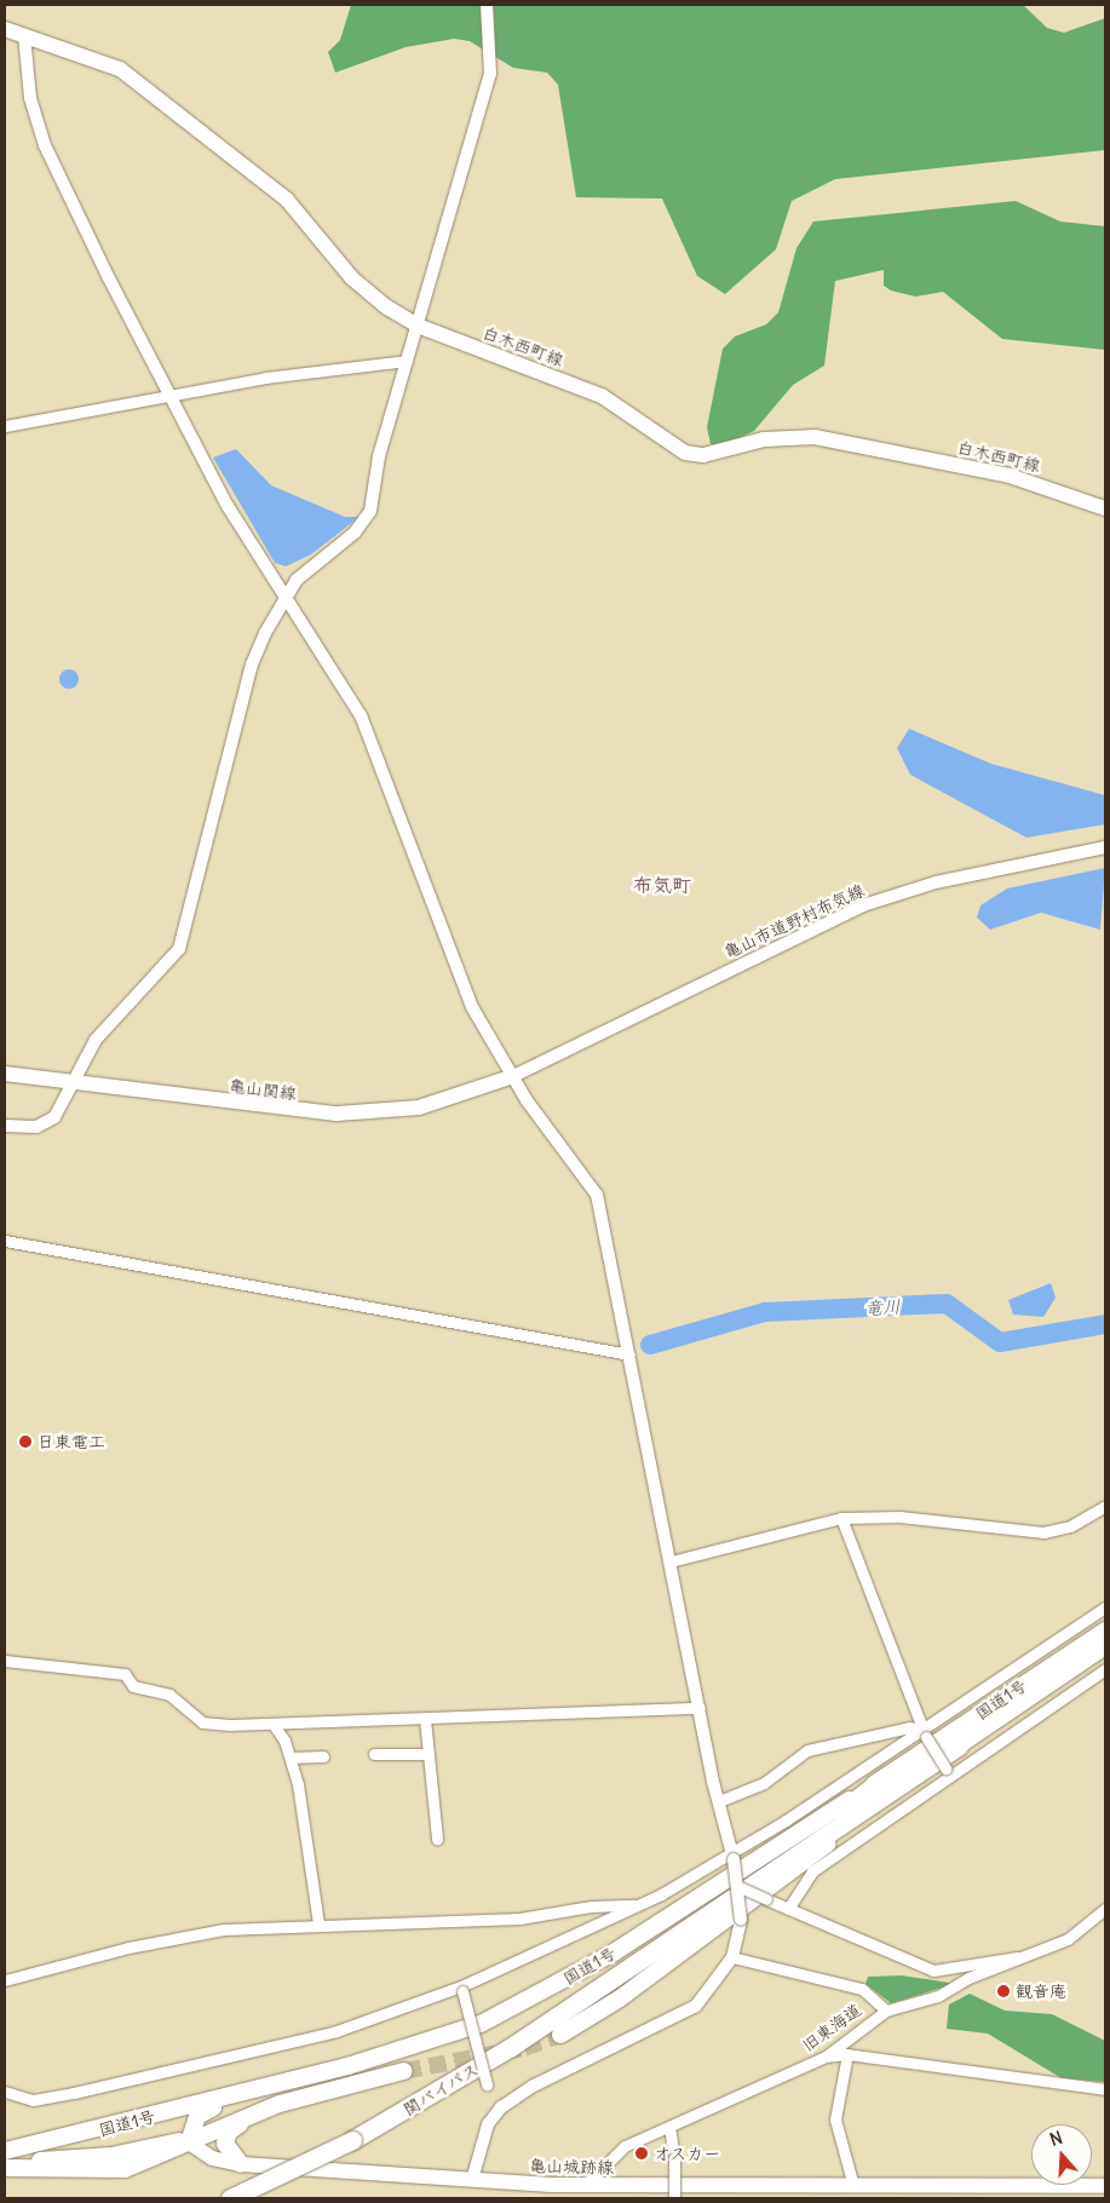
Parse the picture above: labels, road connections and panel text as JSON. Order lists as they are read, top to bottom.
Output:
{
  "streets": {
    "highway": ["国道1号", "関バイパス"],
    "main road": ["白木西町線", "亀山関線", "亀山城跡線"],
    "street": ["亀山市道野村布気線", "旧東海道"]
  },
  "crossings": [
    ["亀山市道野村布気線", "亀山関線"],
    ["旧東海道", "亀山城跡線"]
  ],
  "districts": ["布気町"],
  "water": ["竜川"],
  "places": ["日東電工", "観音庵", "オスカー"],
  "north": "top"
}
